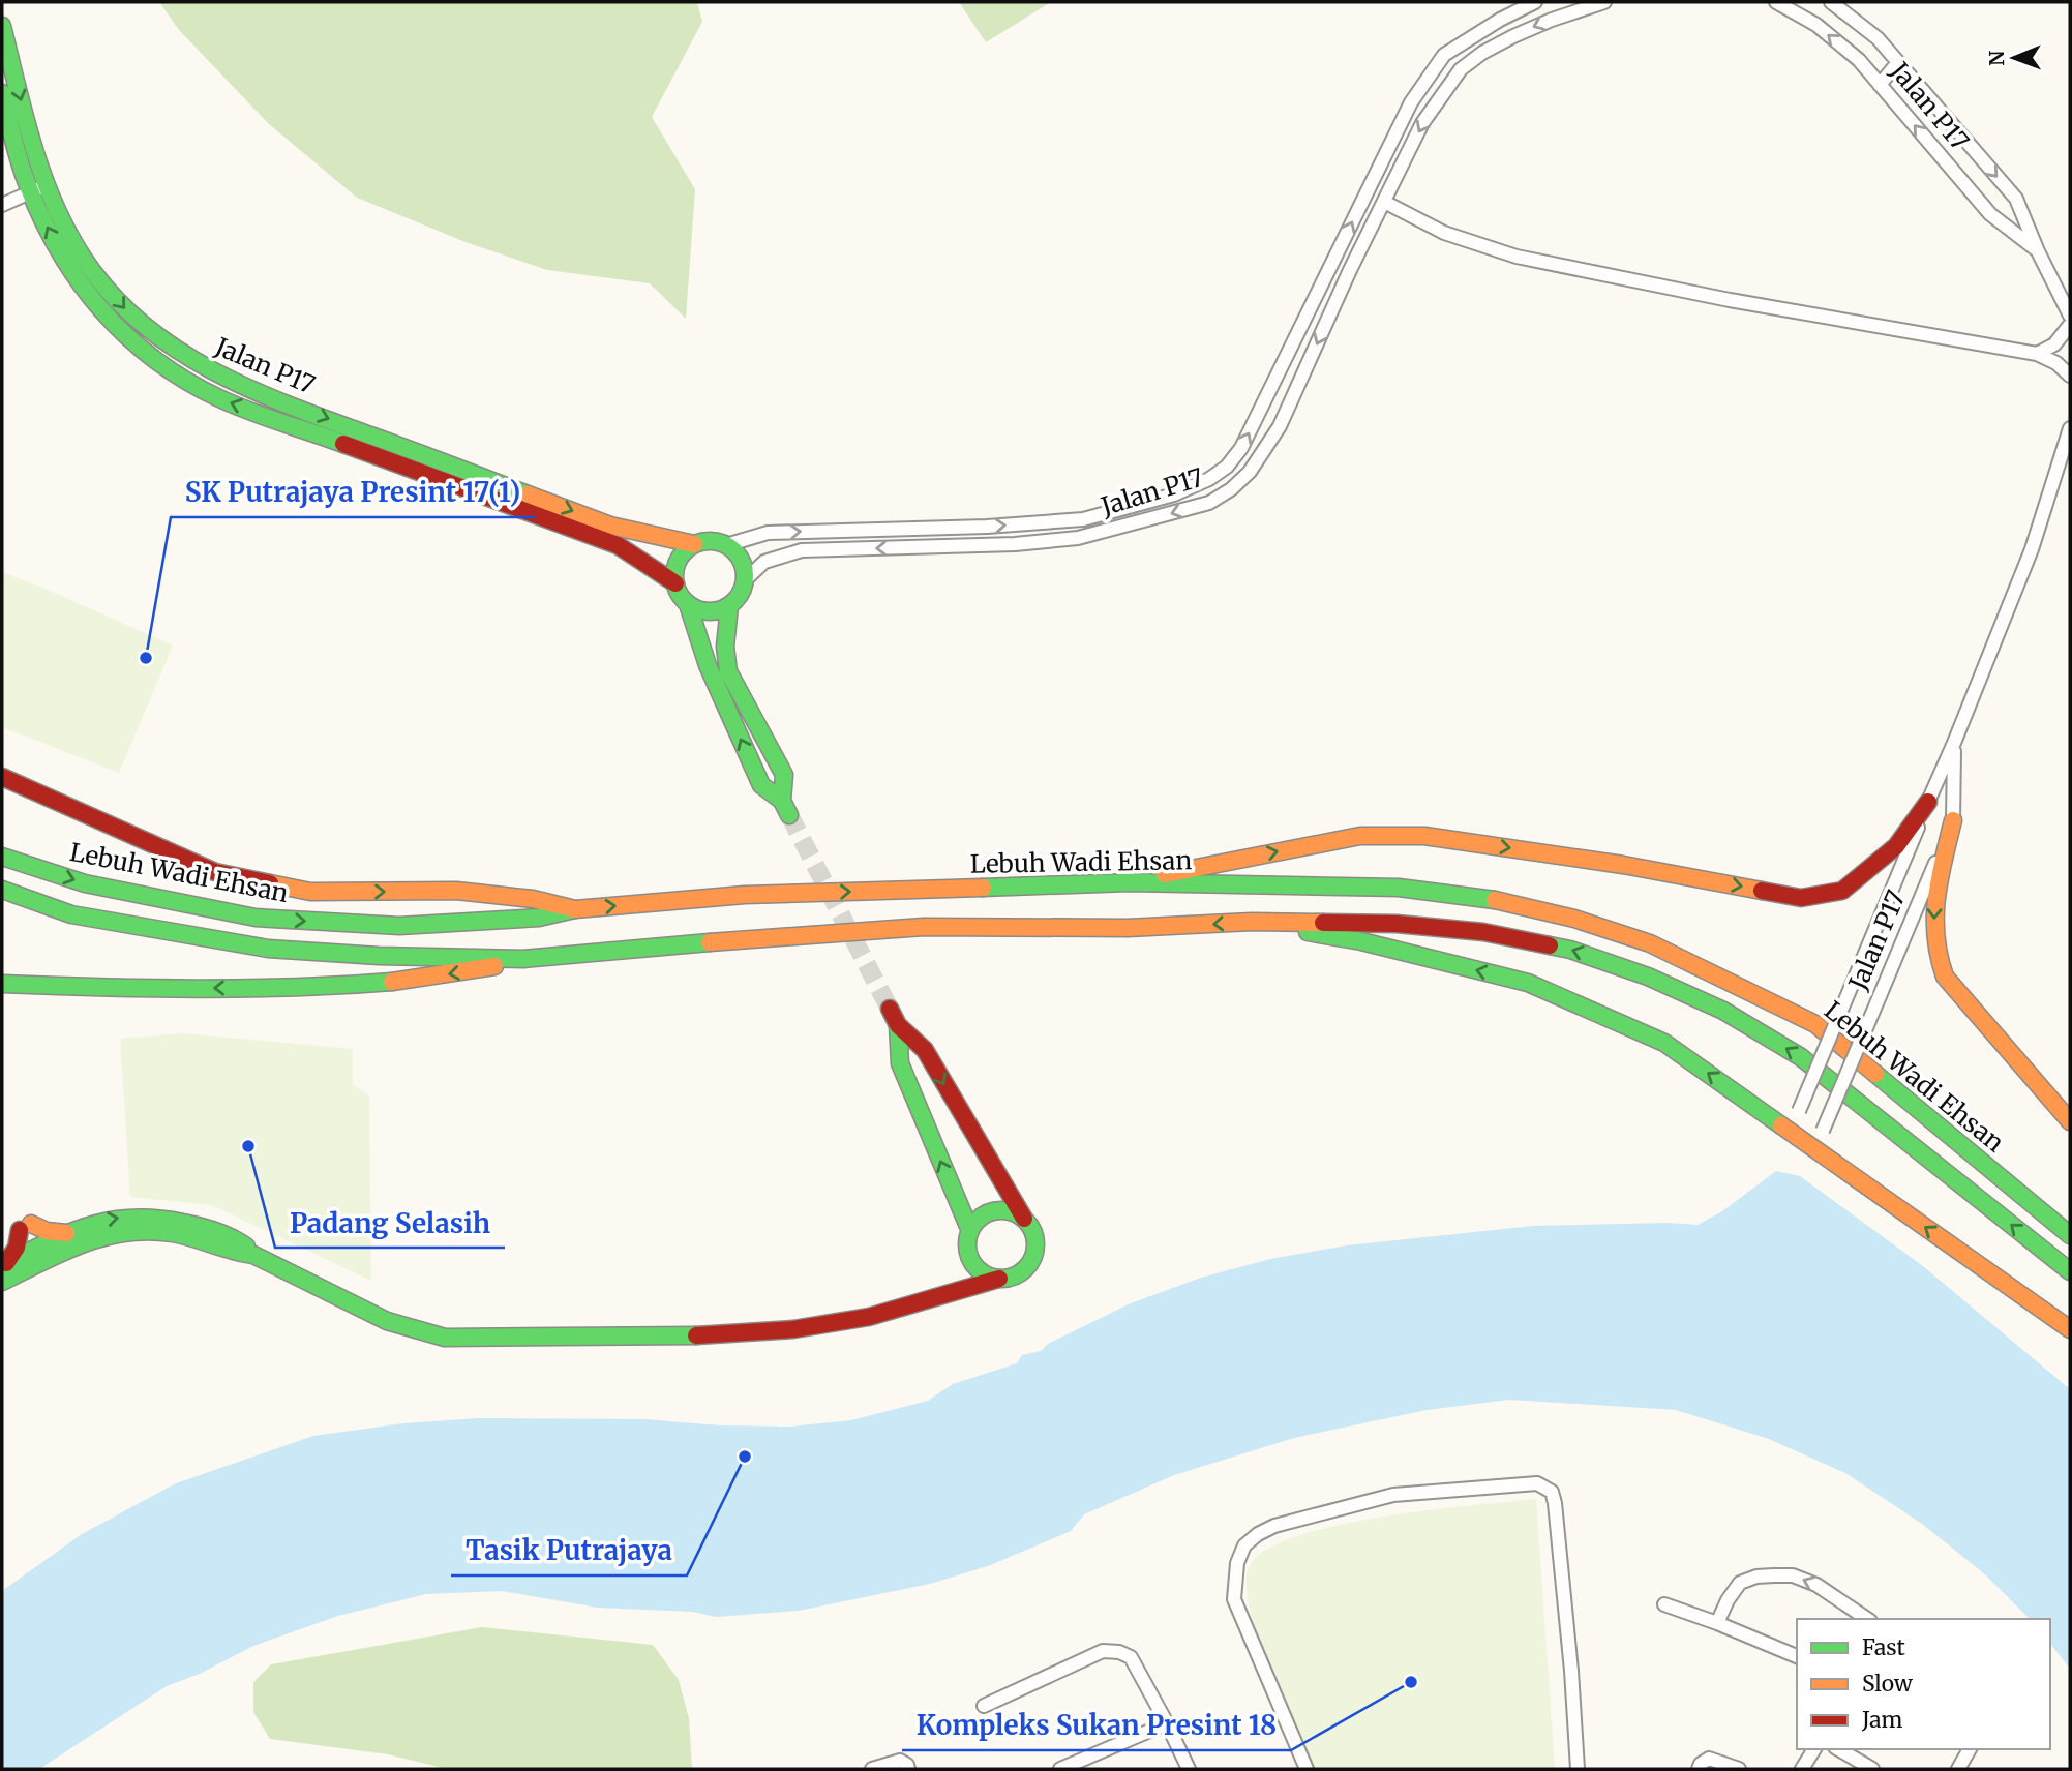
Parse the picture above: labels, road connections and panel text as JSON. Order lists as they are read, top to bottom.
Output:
{
  "streets": {
    "main road": ["Jalan P17", "Lebuh Wadi Ehsan"]
  },
  "places": [
    "SK Putrajaya Presint 17(1)",
    "Padang Selasih",
    "Tasik Putrajaya",
    "Kompleks Sukan Presint 18"
  ],
  "legend": ["Fast", "Slow", "Jam"],
  "north": "left"
}
